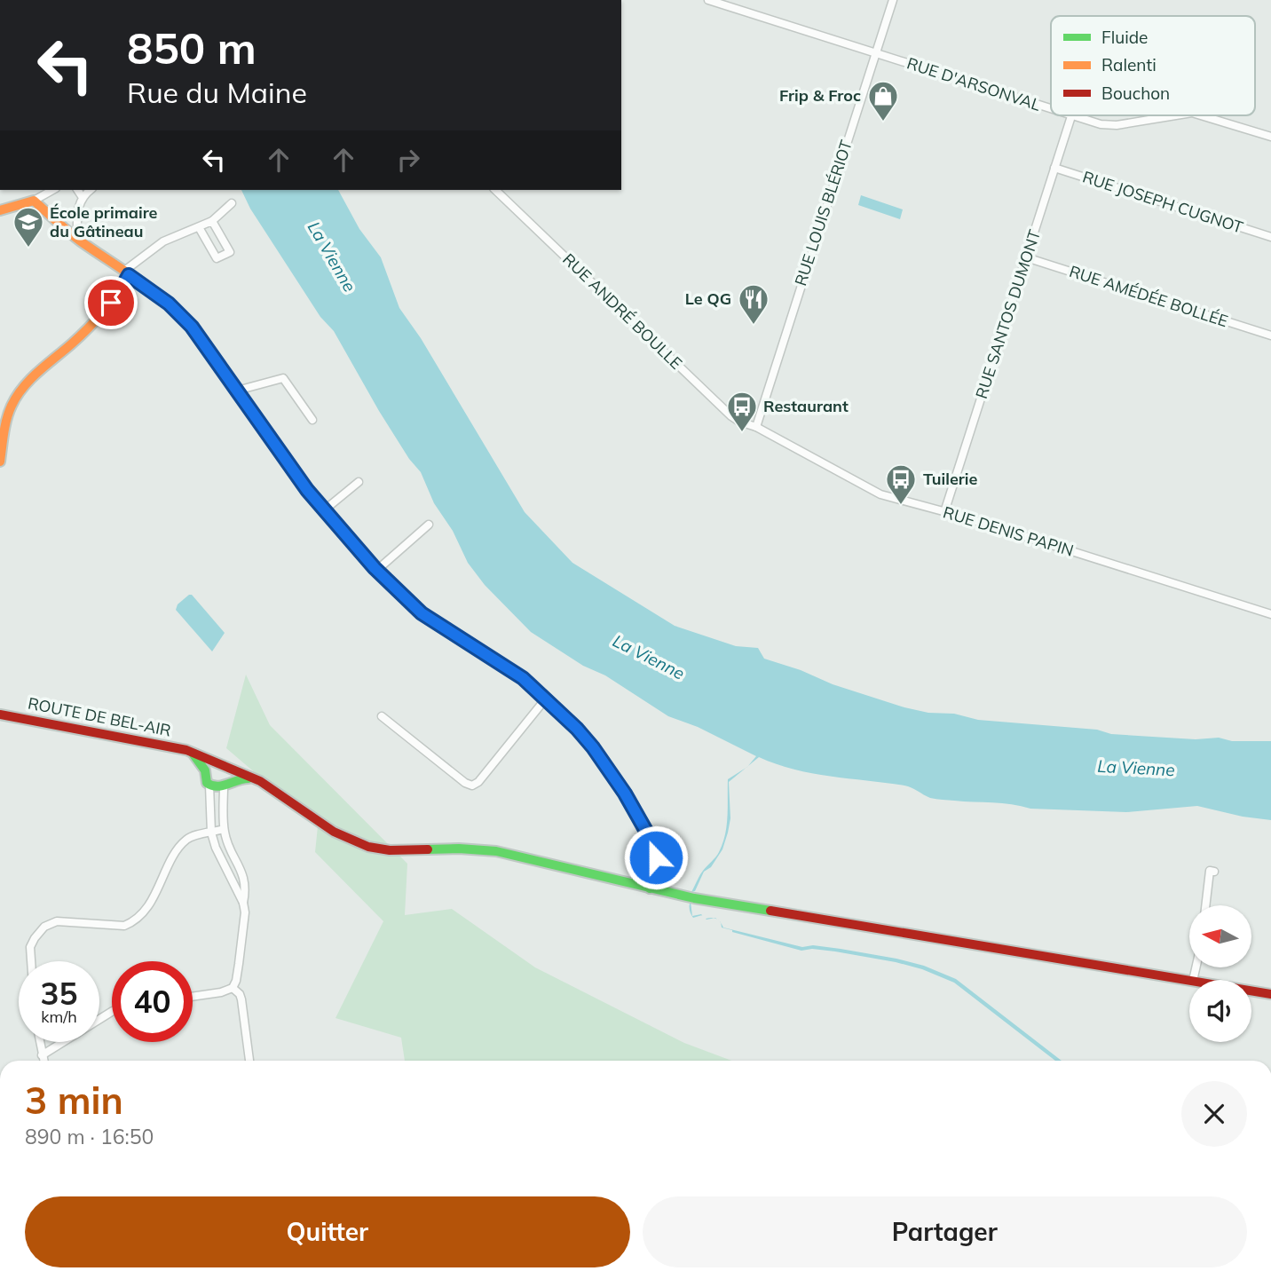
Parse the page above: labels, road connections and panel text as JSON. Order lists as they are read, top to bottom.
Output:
{
  "streets": {
    "street": [
      "RUE D'ARSONVAL",
      "RUE JOSEPH CUGNOT",
      "RUE LOUIS BLÉRIOT",
      "RUE AMÉDÉE BOLLÉE",
      "RUE ANDRÉ BOULLE",
      "RUE SANTOS DUMONT",
      "RUE DENIS PAPIN",
      "ROUTE DE BEL-AIR"
    ]
  },
  "crossings": [
    ["RUE D'ARSONVAL", "RUE LOUIS BLÉRIOT"],
    ["RUE D'ARSONVAL", "RUE SANTOS DUMONT"],
    ["RUE JOSEPH CUGNOT", "RUE SANTOS DUMONT"],
    ["RUE LOUIS BLÉRIOT", "RUE ANDRÉ BOULLE"],
    ["RUE LOUIS BLÉRIOT", "RUE DENIS PAPIN"],
    ["RUE AMÉDÉE BOLLÉE", "RUE SANTOS DUMONT"],
    ["RUE ANDRÉ BOULLE", "RUE DENIS PAPIN"],
    ["RUE SANTOS DUMONT", "RUE DENIS PAPIN"]
  ],
  "water": ["La Vienne"],
  "places": {
    "shop": ["Frip & Froc"],
    "school or university": ["École primaire du Gâtineau"],
    "restaurant": ["Le QG"],
    "bus stop": ["Restaurant", "Tuilerie"]
  },
  "legend": ["Fluide", "Ralenti", "Bouchon"],
  "north": "left",
  "page": {
    "turn": ["850 m", "Rue du Maine"],
    "speed": "35 km/h",
    "limit": "40",
    "heading": ["3 min", "890 m · 16:50"],
    "buttons": ["Quitter", "Partager"]
  }
}
